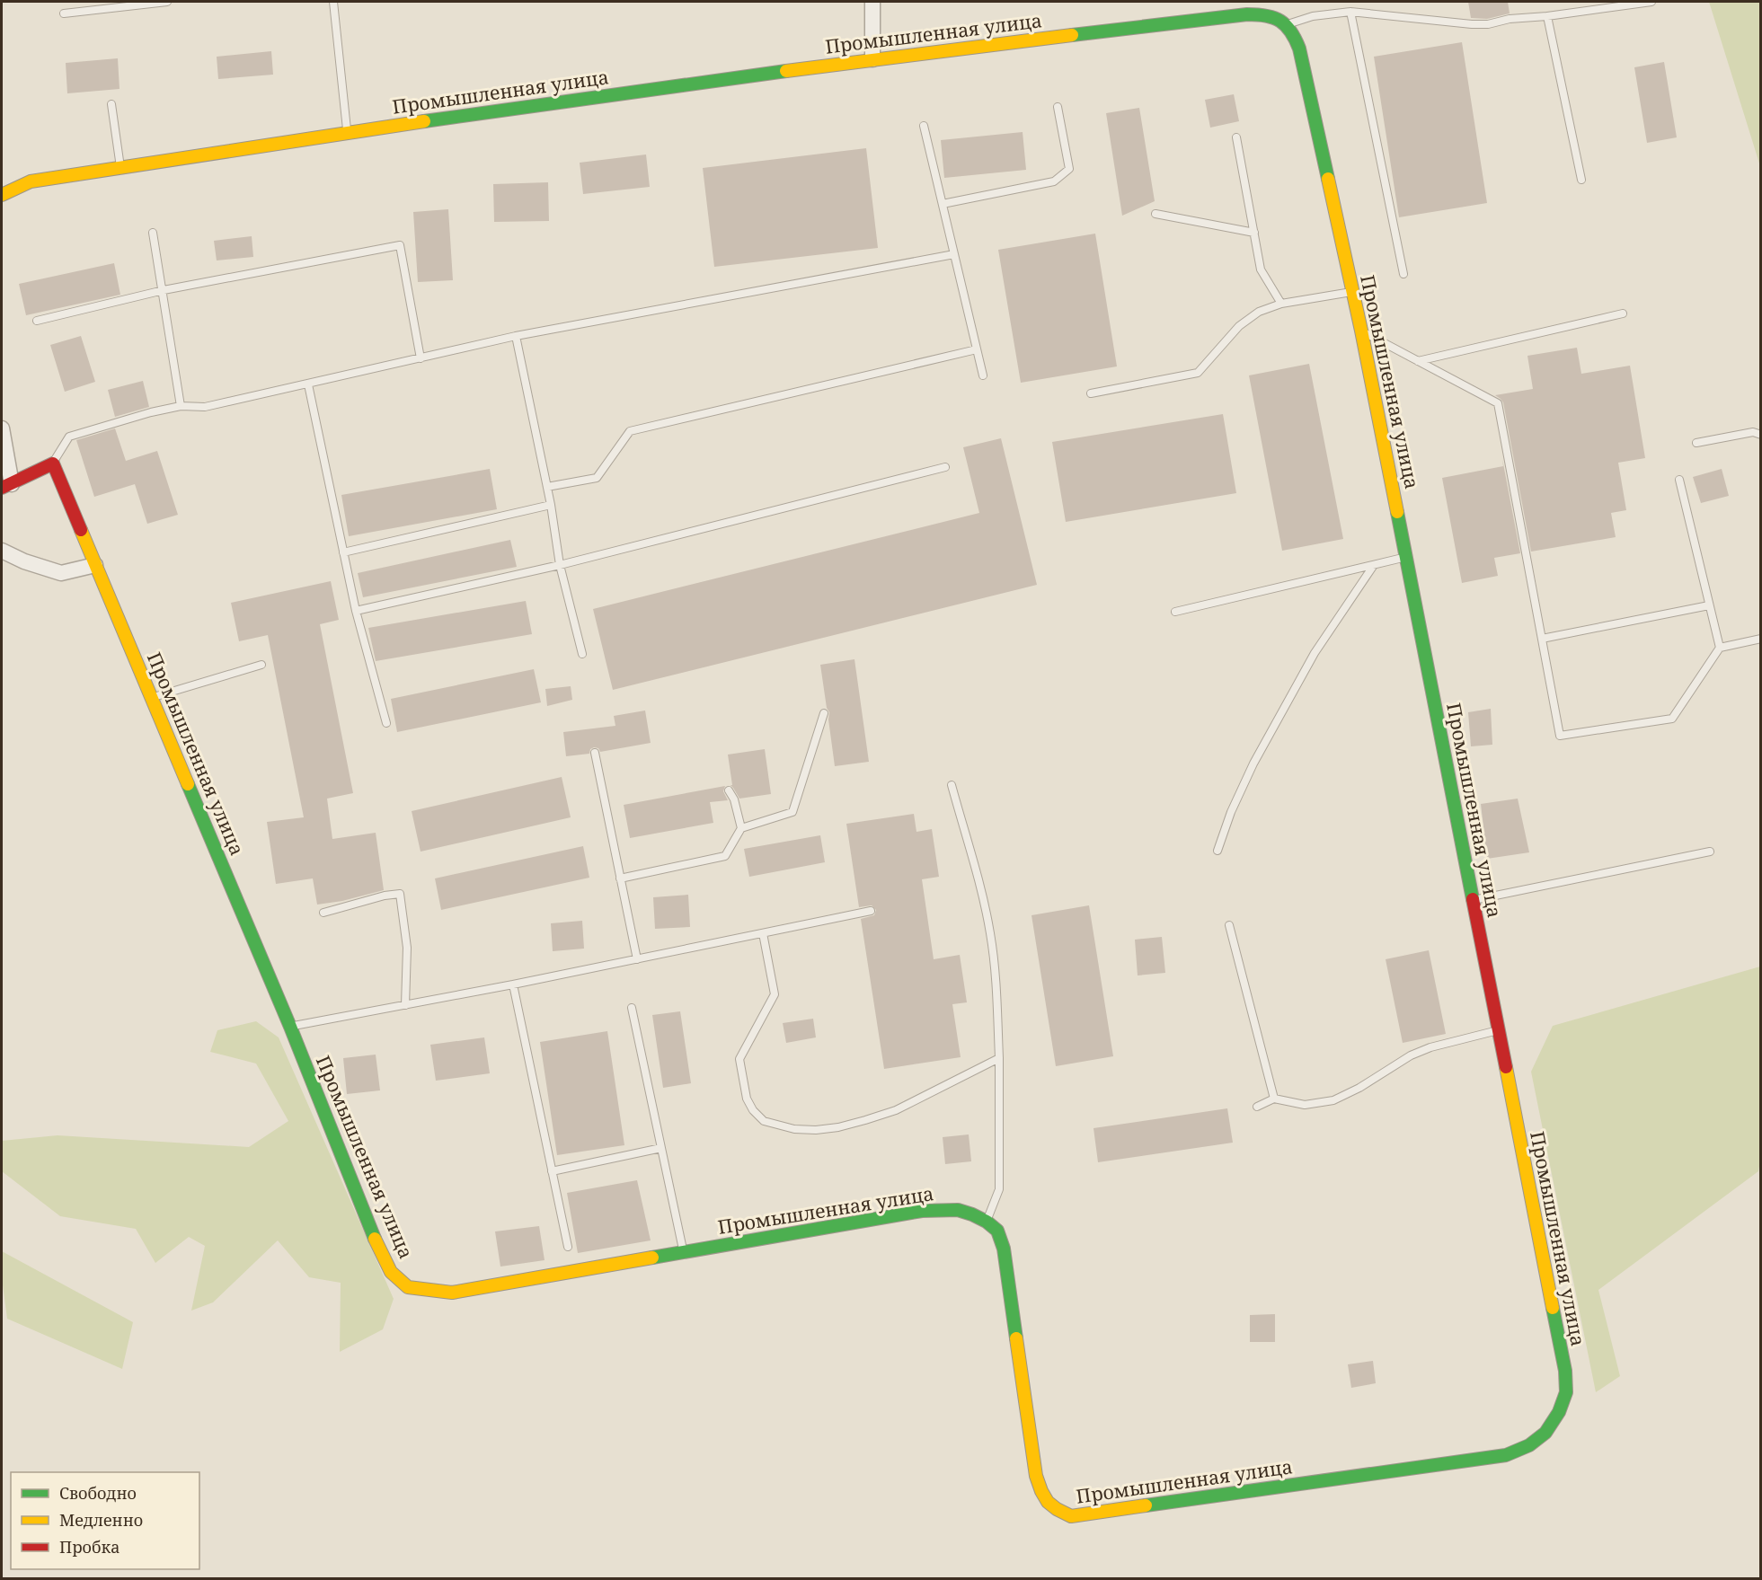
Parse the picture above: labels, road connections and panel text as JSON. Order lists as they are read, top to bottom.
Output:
{
  "streets": {
    "street": ["Промышленная улица"]
  },
  "legend": ["Свободно", "Медленно", "Пробка"]
}
